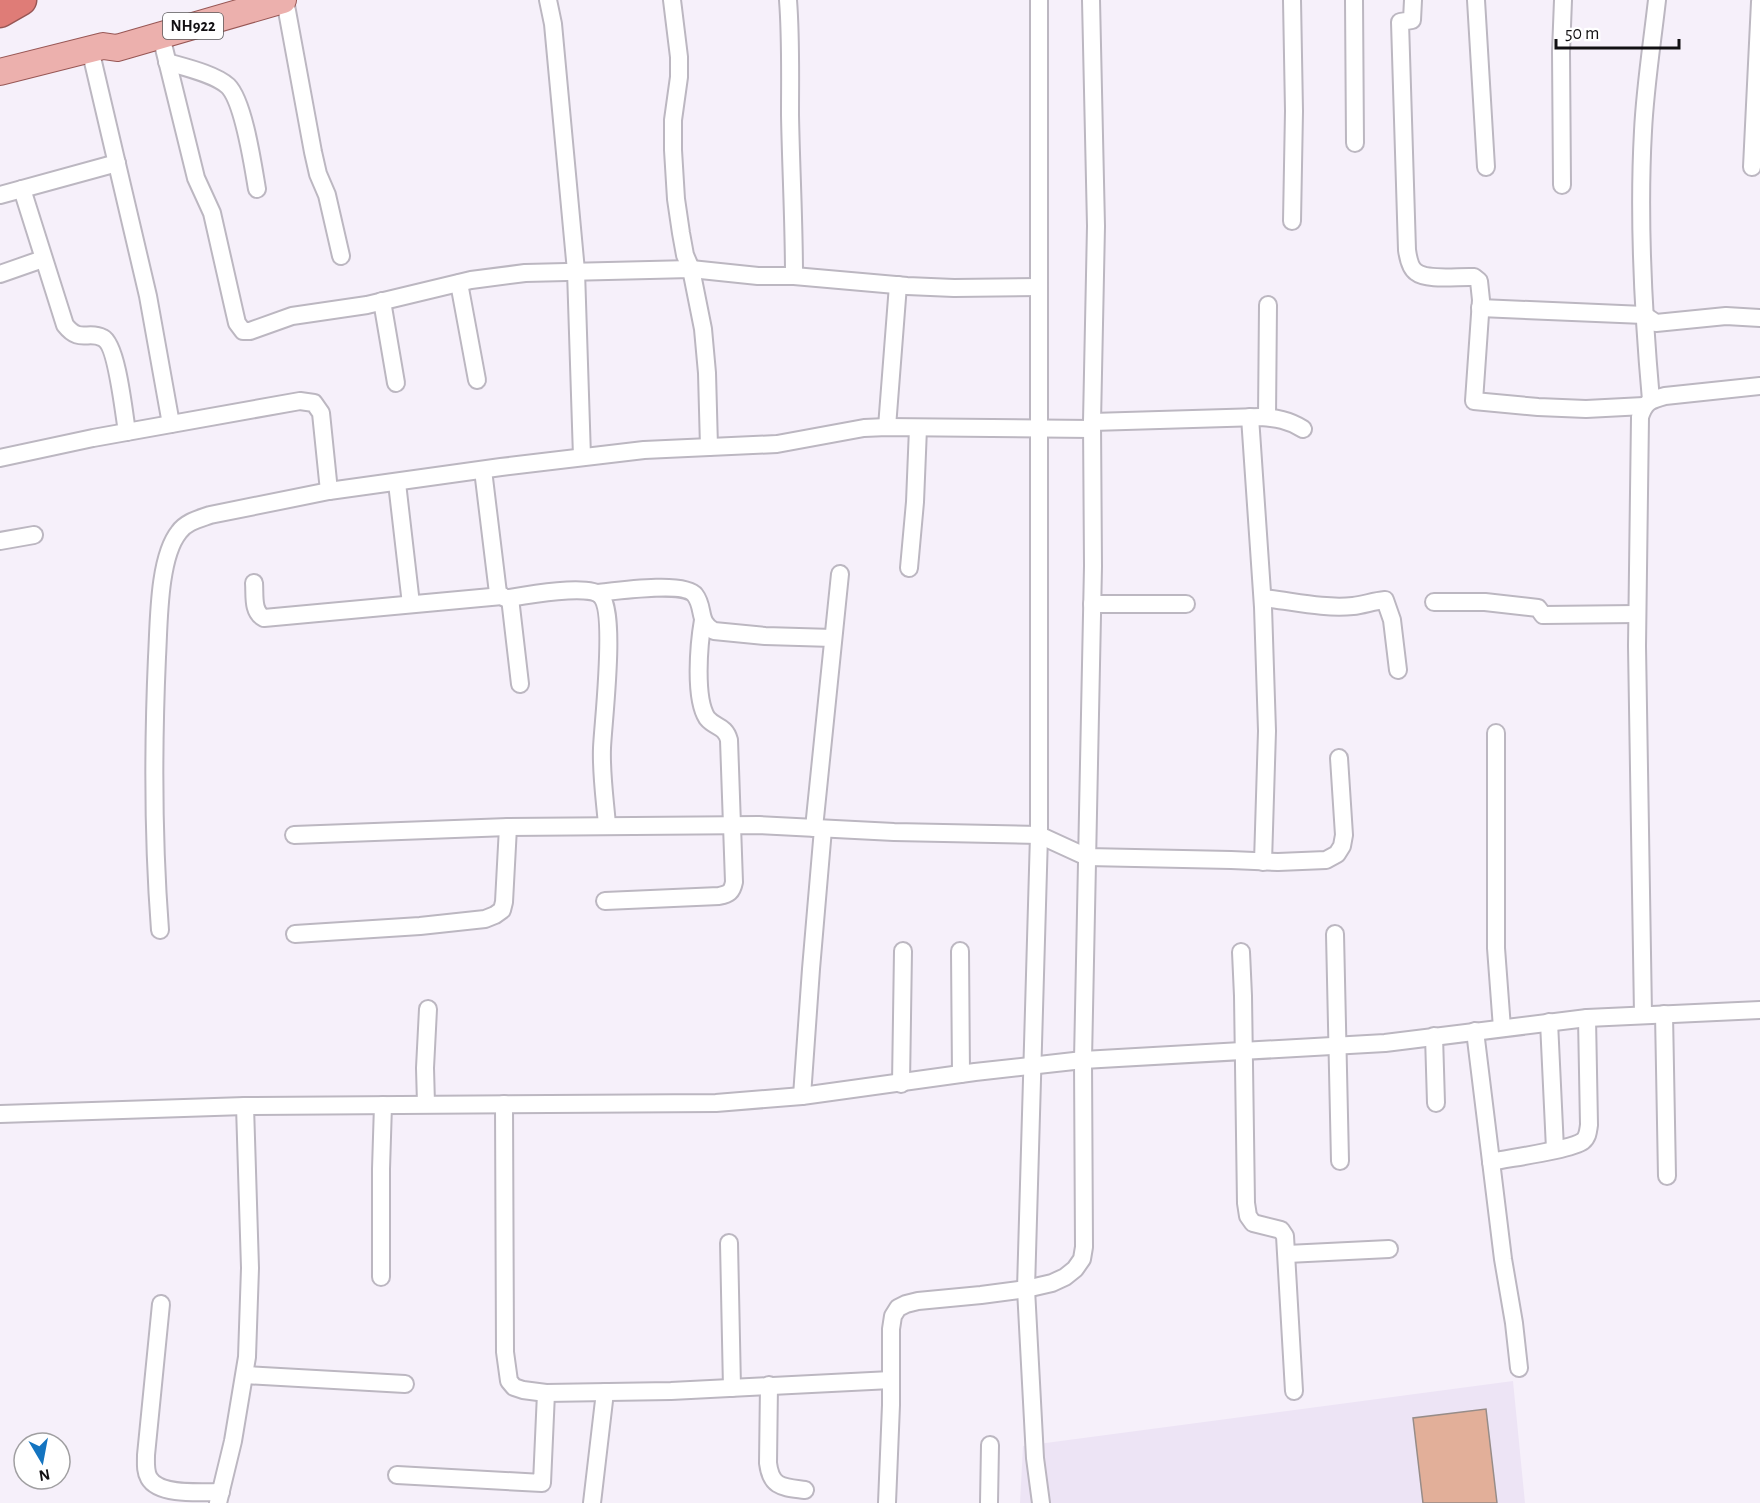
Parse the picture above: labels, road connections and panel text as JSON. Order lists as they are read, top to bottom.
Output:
{
  "streets": {
    "main road": ["NH922"]
  },
  "scale_bar": "50 m",
  "north": "bottom"
}
